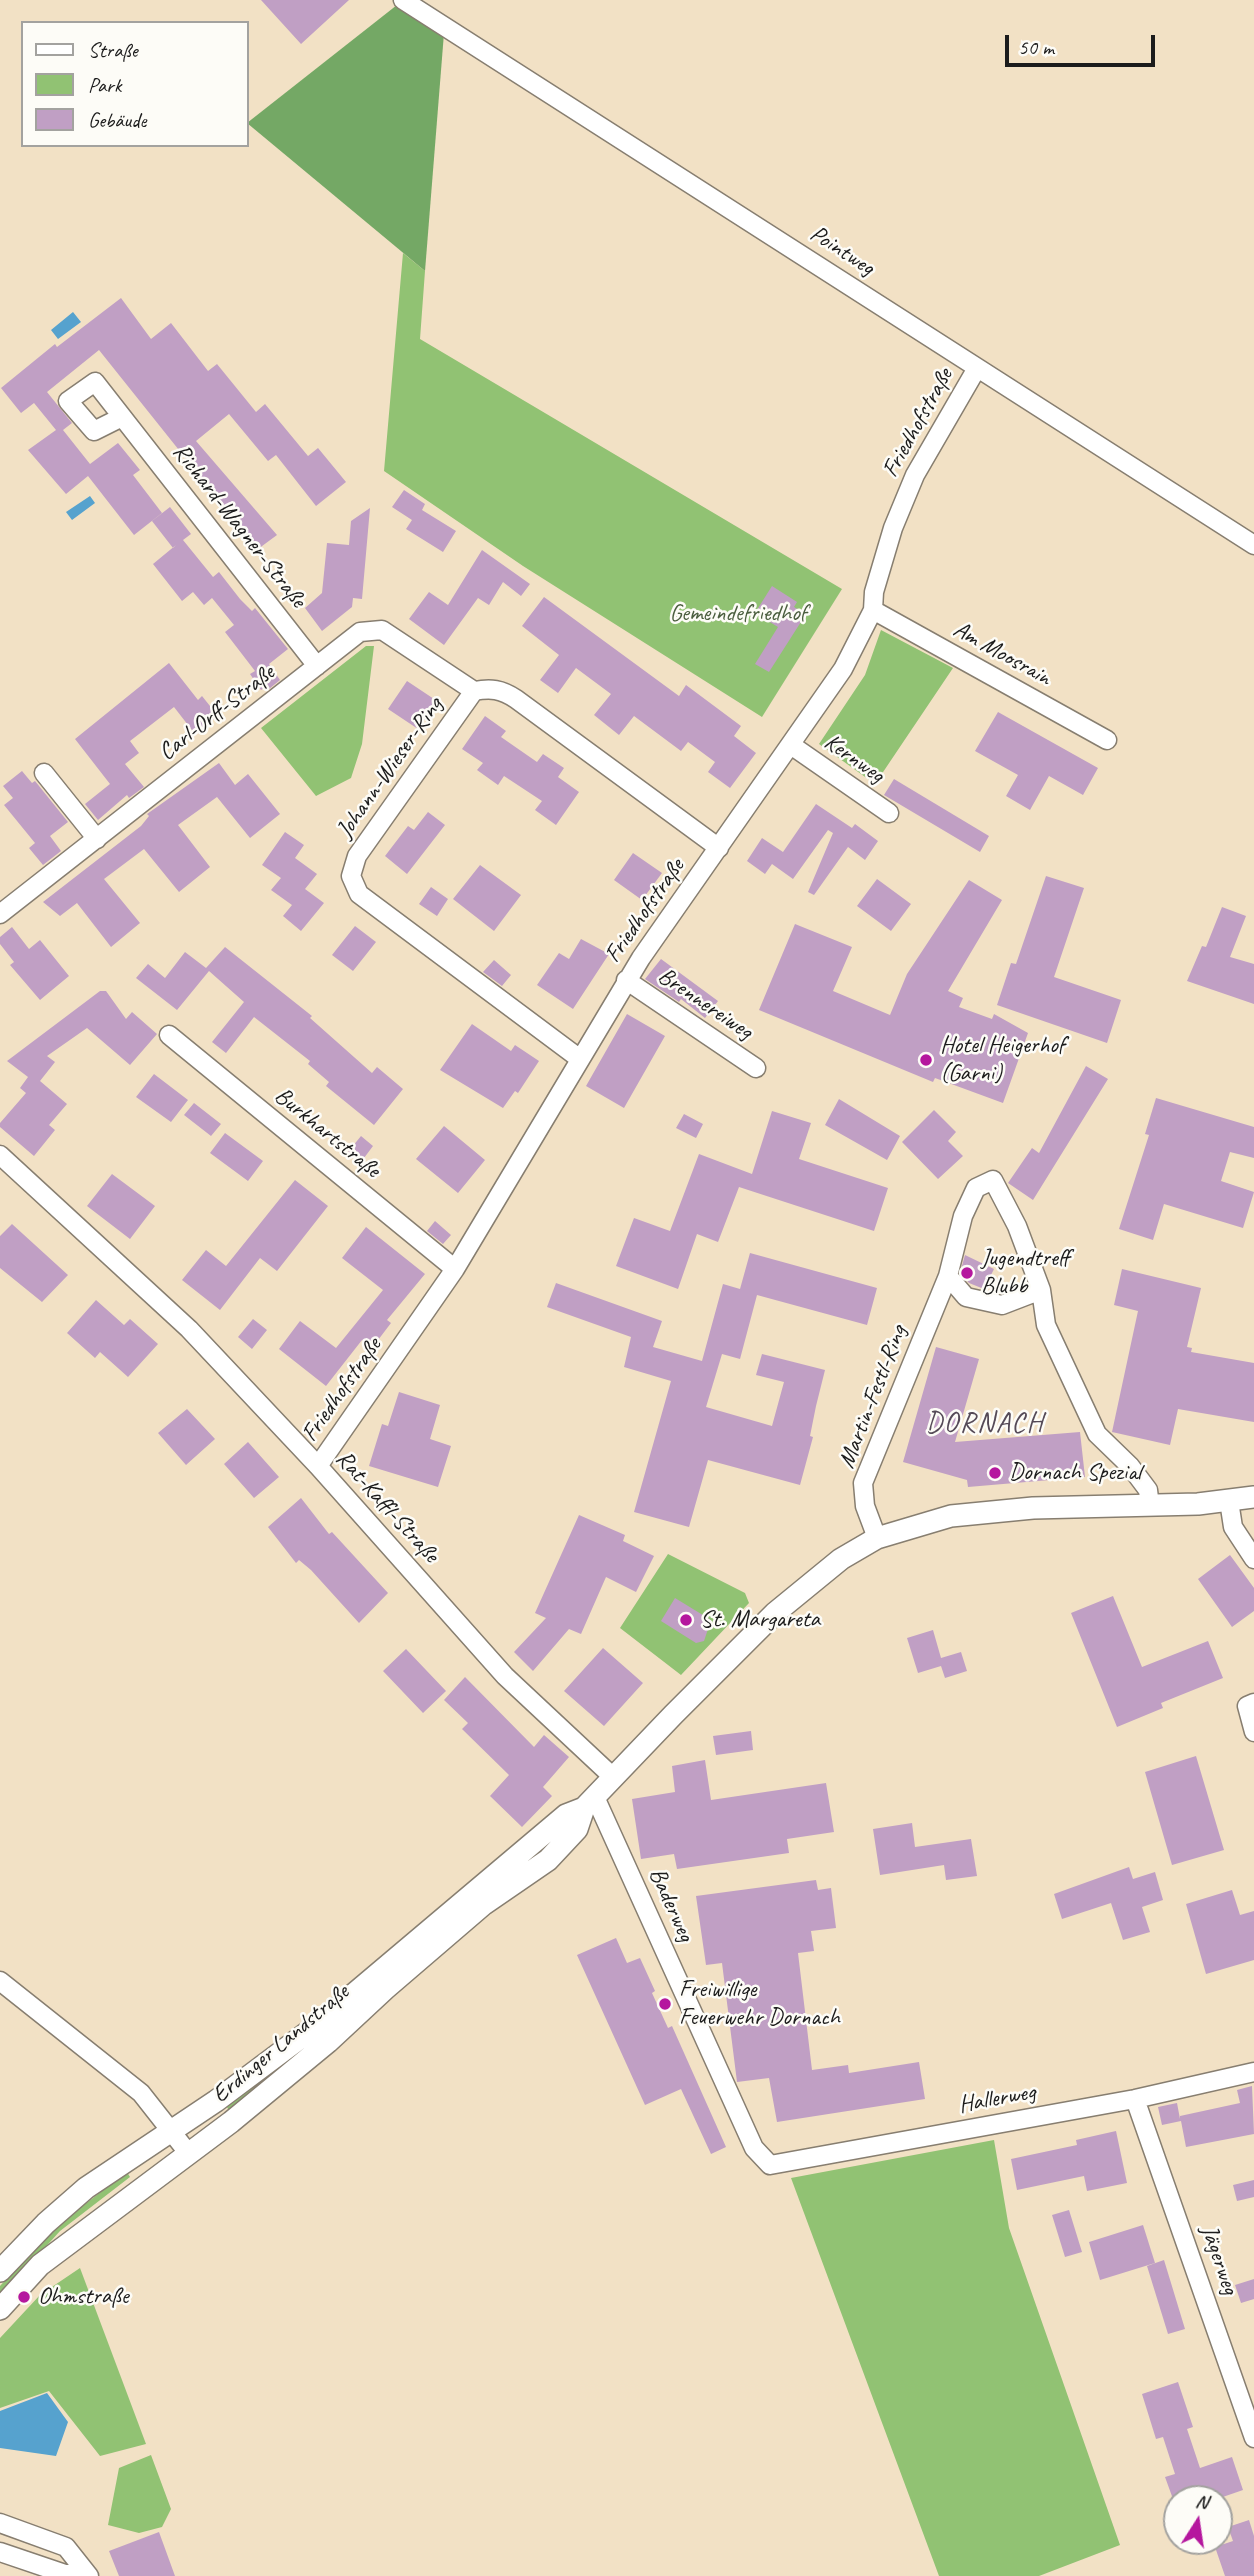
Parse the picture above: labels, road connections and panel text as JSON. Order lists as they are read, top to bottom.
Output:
{
  "streets": {
    "street": [
      "Pointweg",
      "Friedhofstraße",
      "Richard-Wagner-Straße",
      "Am Moosrain",
      "Carl-Orff-Straße",
      "Kernweg",
      "Johann-Wieser-Ring",
      "Brennereiweg",
      "Burkhartstraße",
      "Martin-Festl-Ring",
      "Rat-Kaffl-Straße",
      "Baderweg",
      "Erdinger Landstraße",
      "Hallerweg",
      "Jägerweg"
    ]
  },
  "crossings": [
    ["Pointweg", "Friedhofstraße"],
    ["Friedhofstraße", "Am Moosrain"],
    ["Friedhofstraße", "Kernweg"],
    ["Friedhofstraße", "Johann-Wieser-Ring"],
    ["Friedhofstraße", "Brennereiweg"],
    ["Friedhofstraße", "Burkhartstraße"],
    ["Friedhofstraße", "Rat-Kaffl-Straße"],
    ["Richard-Wagner-Straße", "Carl-Orff-Straße"],
    ["Carl-Orff-Straße", "Johann-Wieser-Ring"],
    ["Martin-Festl-Ring", "Erdinger Landstraße"],
    ["Rat-Kaffl-Straße", "Erdinger Landstraße"],
    ["Baderweg", "Erdinger Landstraße"],
    ["Baderweg", "Hallerweg"],
    ["Hallerweg", "Jägerweg"]
  ],
  "districts": ["DORNACH"],
  "parks": ["Gemeindefriedhof"],
  "places": [
    "Hotel Heigerhof (Garni)",
    "Jugendtreff Blubb",
    "Dornach Spezial",
    "St. Margareta",
    "Freiwillige Feuerwehr Dornach",
    "Ohmstraße"
  ],
  "legend": ["Straße", "Park", "Gebäude"],
  "scale_bar": "50 m",
  "north": "top"
}
